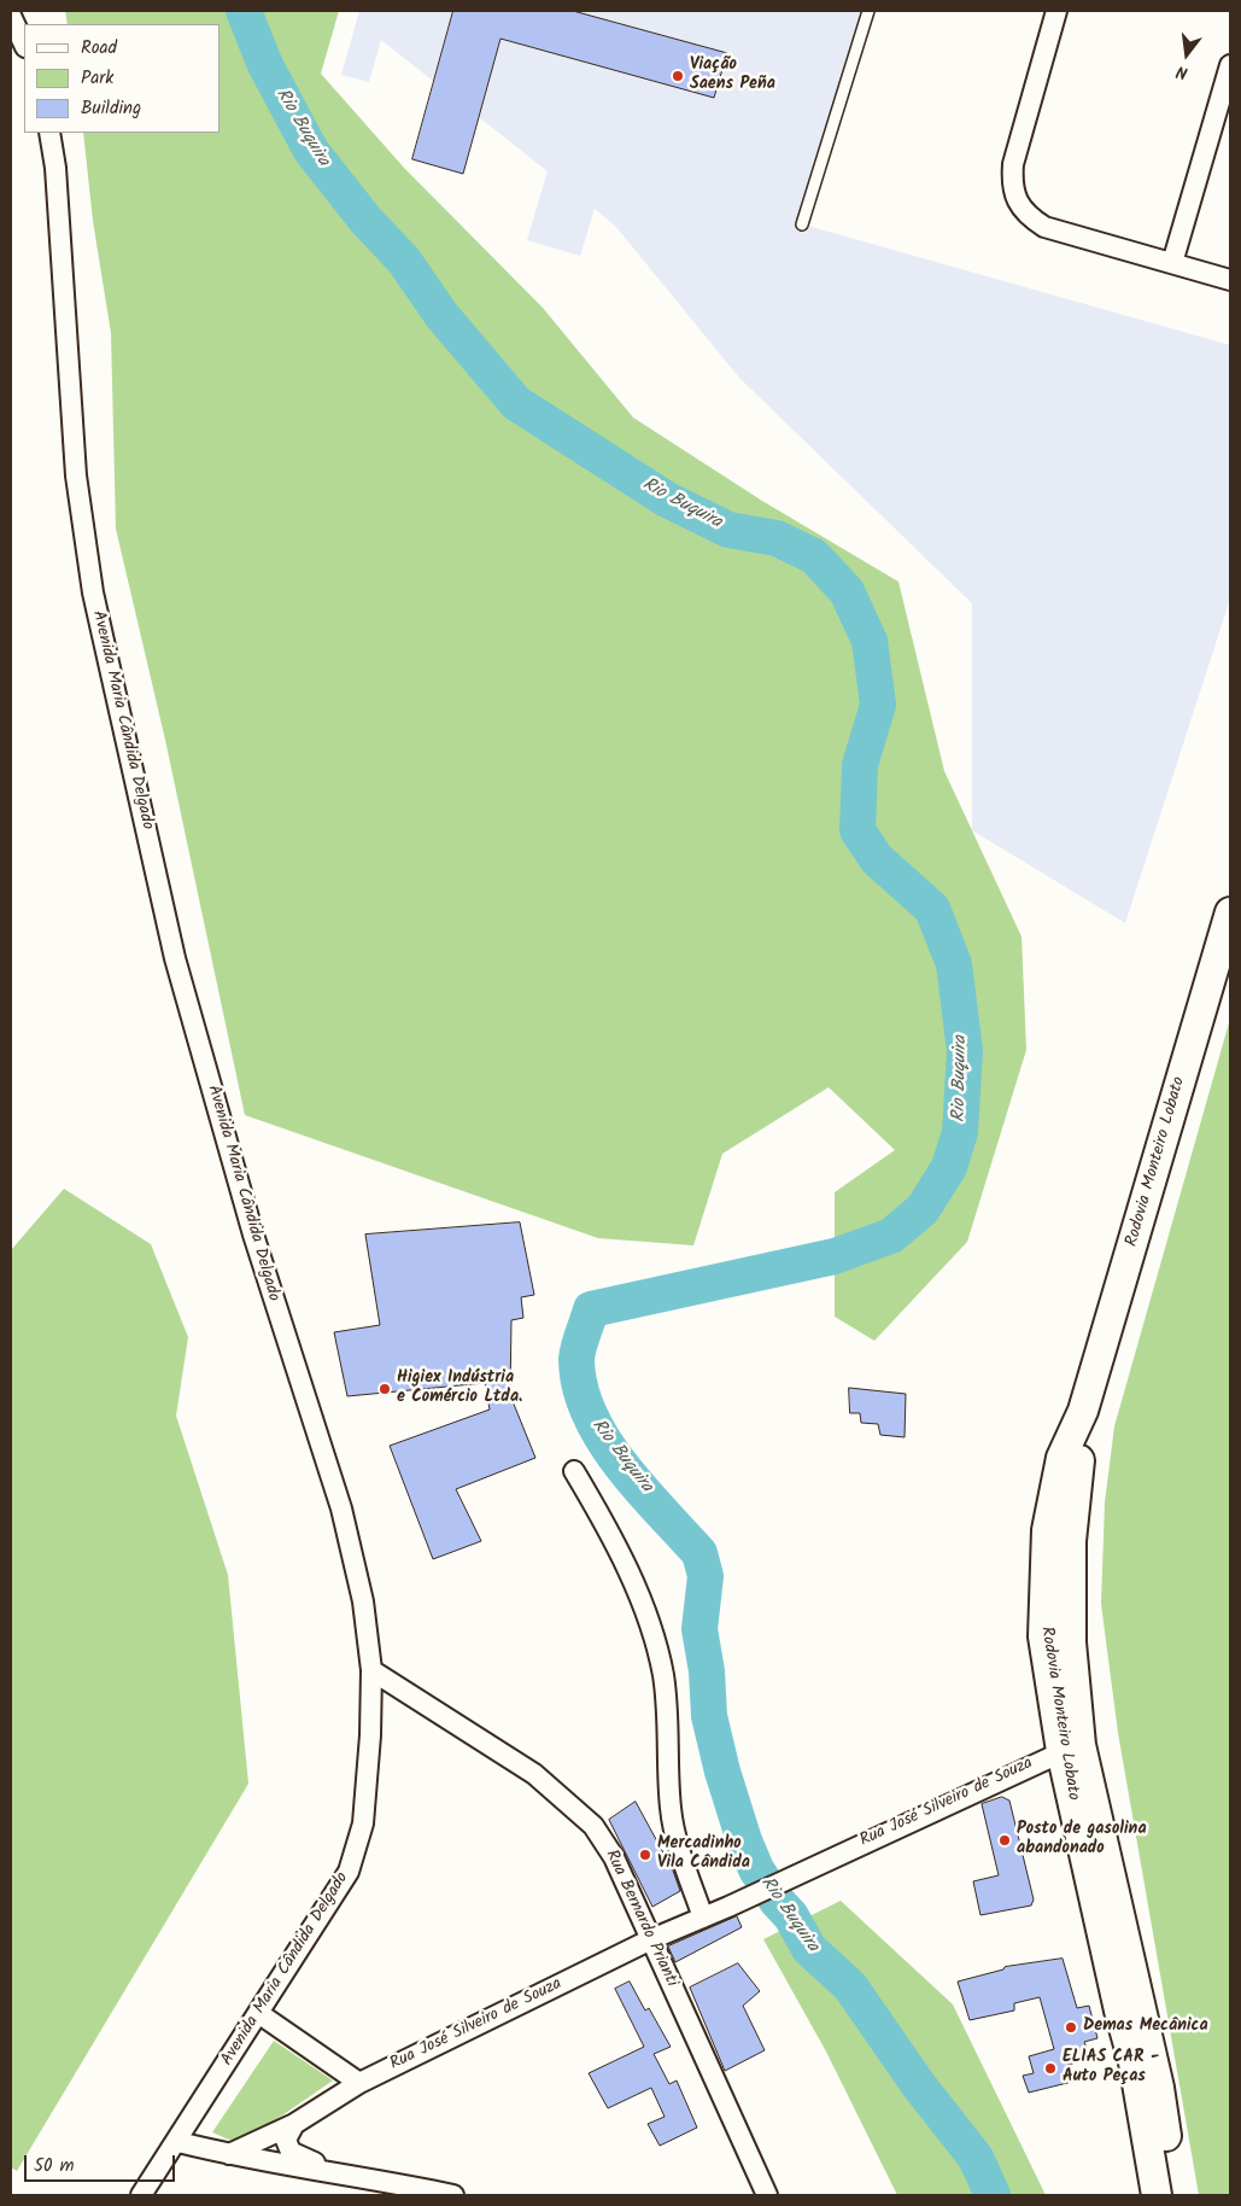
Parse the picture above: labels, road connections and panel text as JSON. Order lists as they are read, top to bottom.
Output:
{
  "streets": {
    "main road": ["Rodovia Monteiro Lobato"],
    "street": ["Avenida Maria Cândida Delgado", "Rua José Silveiro de Souza", "Rua Bernardo Prianti"]
  },
  "crossings": [
    ["Avenida Maria Cândida Delgado", "Rua Bernardo Prianti"],
    ["Rodovia Monteiro Lobato", "Rua José Silveiro de Souza"],
    ["Rua José Silveiro de Souza", "Rua Bernardo Prianti"]
  ],
  "water": ["Rio Buquira"],
  "places": [
    "Viação Saens Peña",
    "Higiex Indústria e Comércio Ltda.",
    "Posto de gasolina abandonado",
    "Mercadinho Vila Cândida",
    "Demas Mecânica",
    "ELIAS CAR - Auto Peças"
  ],
  "legend": ["Road", "Park", "Building"],
  "scale_bar": "50 m",
  "north": "bottom"
}
